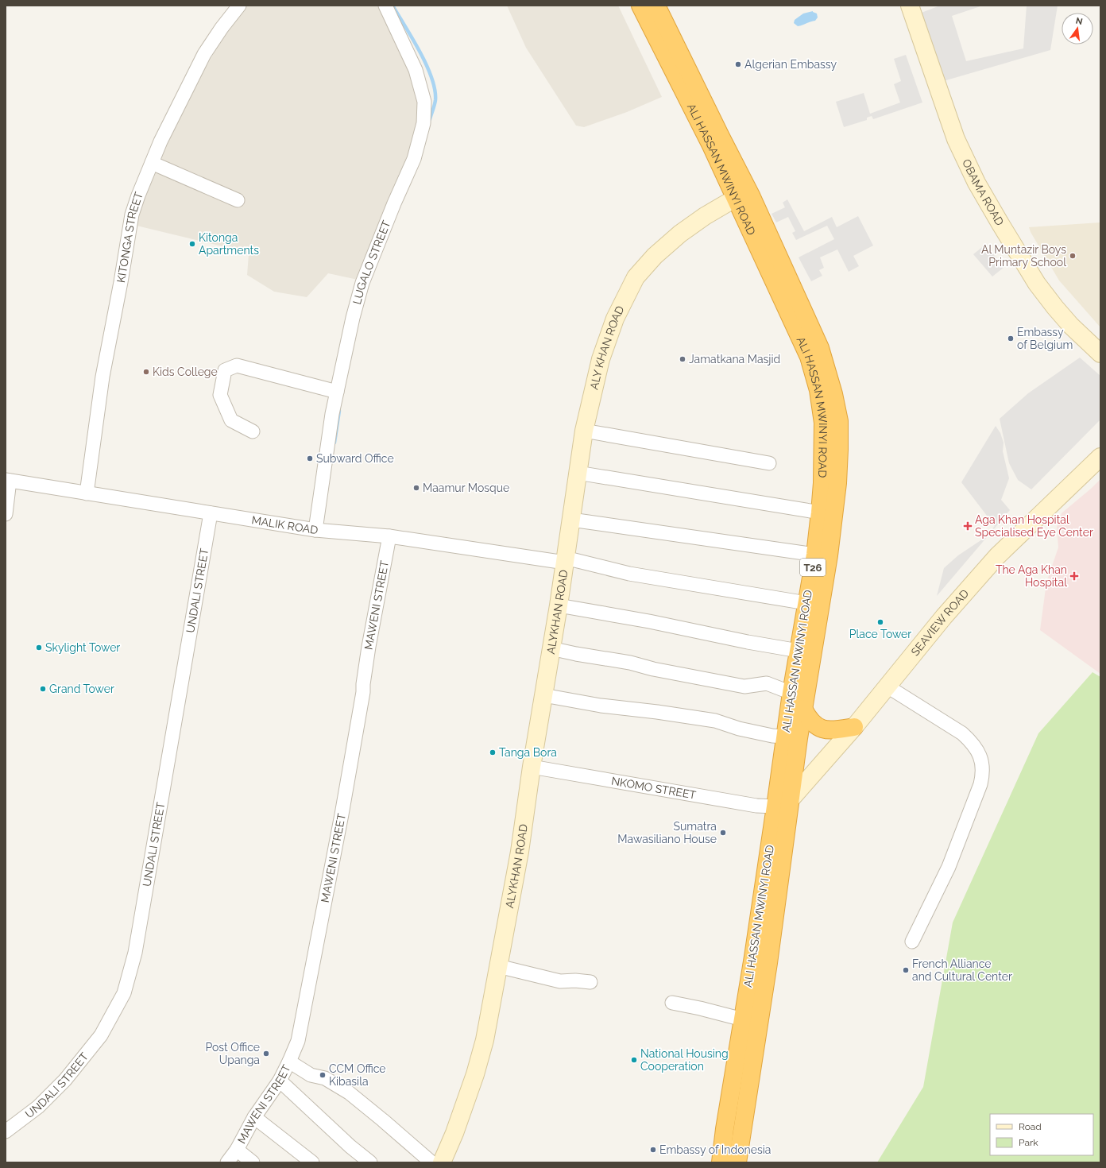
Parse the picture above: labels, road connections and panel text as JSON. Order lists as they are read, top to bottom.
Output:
{
  "streets": {
    "highway": ["ALI HASSAN MWINYI ROAD", "T26"],
    "street": [
      "OBAMA ROAD",
      "KITONGA STREET",
      "LUGALO STREET",
      "ALY KHAN ROAD",
      "MALIK ROAD",
      "UNDALI STREET",
      "MAWENI STREET",
      "ALYKHAN ROAD",
      "SEAVIEW ROAD",
      "NKOMO STREET"
    ]
  },
  "crossings": [
    ["ALI HASSAN MWINYI ROAD", "ALY KHAN ROAD"],
    ["ALI HASSAN MWINYI ROAD", "MALIK ROAD"],
    ["ALI HASSAN MWINYI ROAD", "SEAVIEW ROAD"],
    ["ALI HASSAN MWINYI ROAD", "NKOMO STREET"],
    ["KITONGA STREET", "MALIK ROAD"],
    ["LUGALO STREET", "MALIK ROAD"],
    ["ALY KHAN ROAD", "MALIK ROAD"],
    ["ALY KHAN ROAD", "ALYKHAN ROAD"],
    ["MALIK ROAD", "UNDALI STREET"],
    ["MALIK ROAD", "MAWENI STREET"],
    ["MALIK ROAD", "ALYKHAN ROAD"],
    ["ALYKHAN ROAD", "NKOMO STREET"],
    ["SEAVIEW ROAD", "NKOMO STREET"]
  ],
  "places": {
    "other": [
      "Algerian Embassy",
      "Kitonga Apartments",
      "Al Muntazir Boys Primary School",
      "Embassy of Belgium",
      "Jamatkana Masjid",
      "Kids College",
      "Subward Office",
      "Maamur Mosque",
      "Place Tower",
      "Skylight Tower",
      "Grand Tower",
      "Tanga Bora",
      "Sumatra Mawasiliano House",
      "French Alliance and Cultural Center",
      "Post Office Upanga",
      "National Housing Cooperation",
      "CCM Office Kibasila",
      "Embassy of Indonesia"
    ],
    "health": ["Aga Khan Hospital Specialised Eye Center", "The Aga Khan Hospital"]
  },
  "legend": ["Road", "Park"],
  "north": "top"
}
